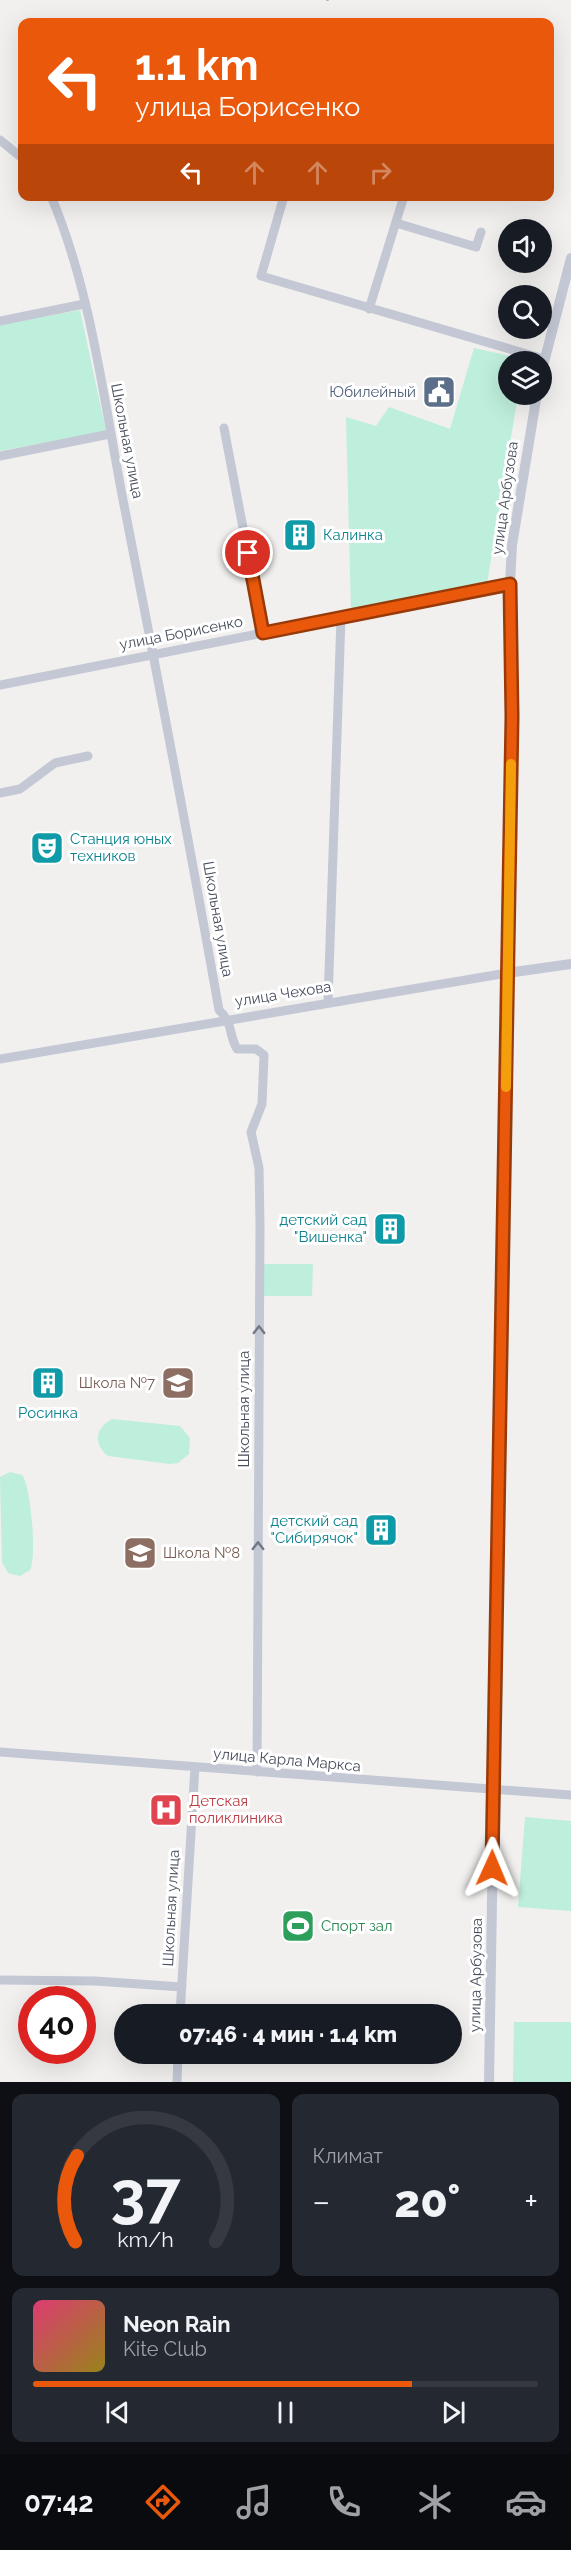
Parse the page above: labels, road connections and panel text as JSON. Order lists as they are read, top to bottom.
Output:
{
  "streets": {
    "street": [
      "Школьная улица",
      "улица Арбузова",
      "улица Борисенко",
      "улица Чехова",
      "улица Карла Маркса"
    ]
  },
  "crossings": [
    ["Школьная улица", "улица Борисенко"],
    ["Школьная улица", "улица Чехова"],
    ["Школьная улица", "улица Карла Маркса"],
    ["улица Арбузова", "улица Борисенко"],
    ["улица Арбузова", "улица Чехова"],
    ["улица Арбузова", "улица Карла Маркса"]
  ],
  "one_way": ["Школьная улица"],
  "places": {
    "public building": ["Юбилейный"],
    "building": [
      "Калинка",
      "детский сад \"Вишенка\"",
      "Росинка",
      "детский сад \"Сибирячок\""
    ],
    "theatre": ["Станция юных техников"],
    "school or university": ["Школа №7", "Школа №8"],
    "hospital": ["Детская поликлиника"],
    "sports": ["Спорт зал"]
  },
  "page": {
    "turn": ["1.1 km", "улица Борисенко"],
    "limit": "40",
    "trip": "07:46 · 4 мин · 1.4 km",
    "tile": "Климат",
    "heat": ["−", "20°", "+"],
    "song": ["Neon Rain", "Kite Club"],
    "tabs": "07:42",
    "gauge": ["37", "km/h"]
  }
}
